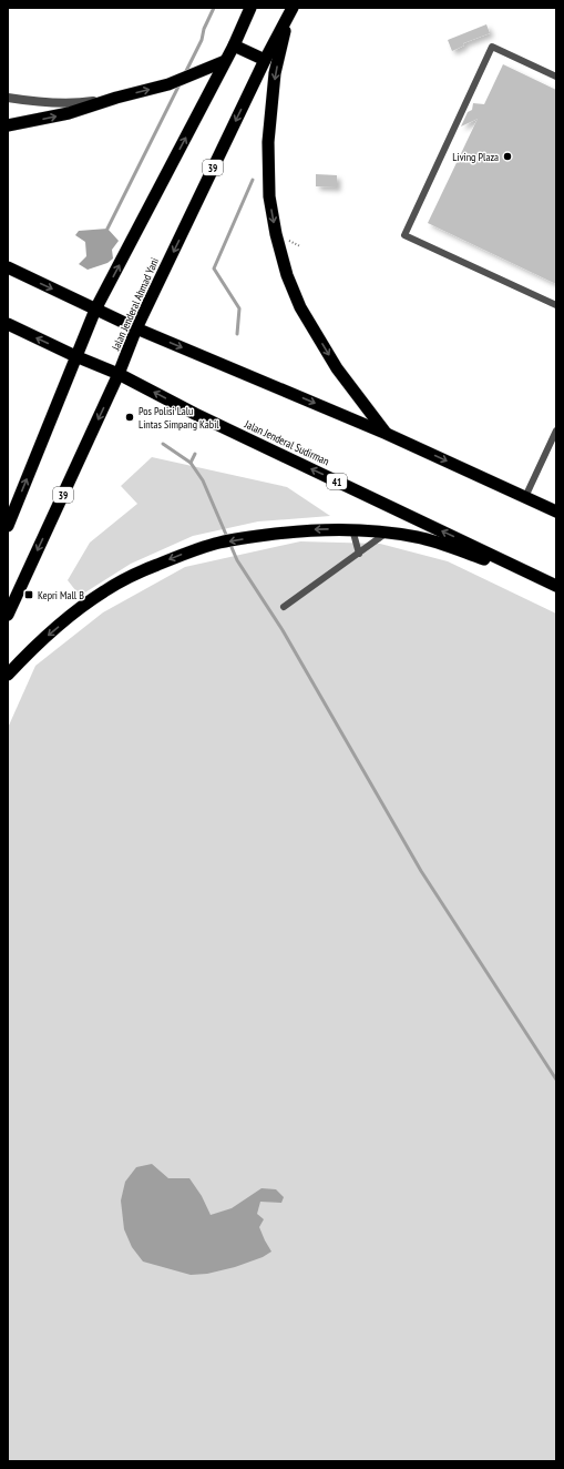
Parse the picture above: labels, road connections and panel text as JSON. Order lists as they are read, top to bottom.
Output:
{
  "streets": {
    "highway": [
      "39",
      "Jalan Jenderal Ahmad Yani",
      "Jalan Jenderal Sudirman",
      "41"
    ]
  },
  "crossings": [
    ["Jalan Jenderal Ahmad Yani", "Jalan Jenderal Sudirman"]
  ],
  "places": {
    "other": ["Living Plaza", "Pos Polisi Lalu Lintas Simpang Kabil"],
    "transit": ["Kepri Mall B"]
  }
}
